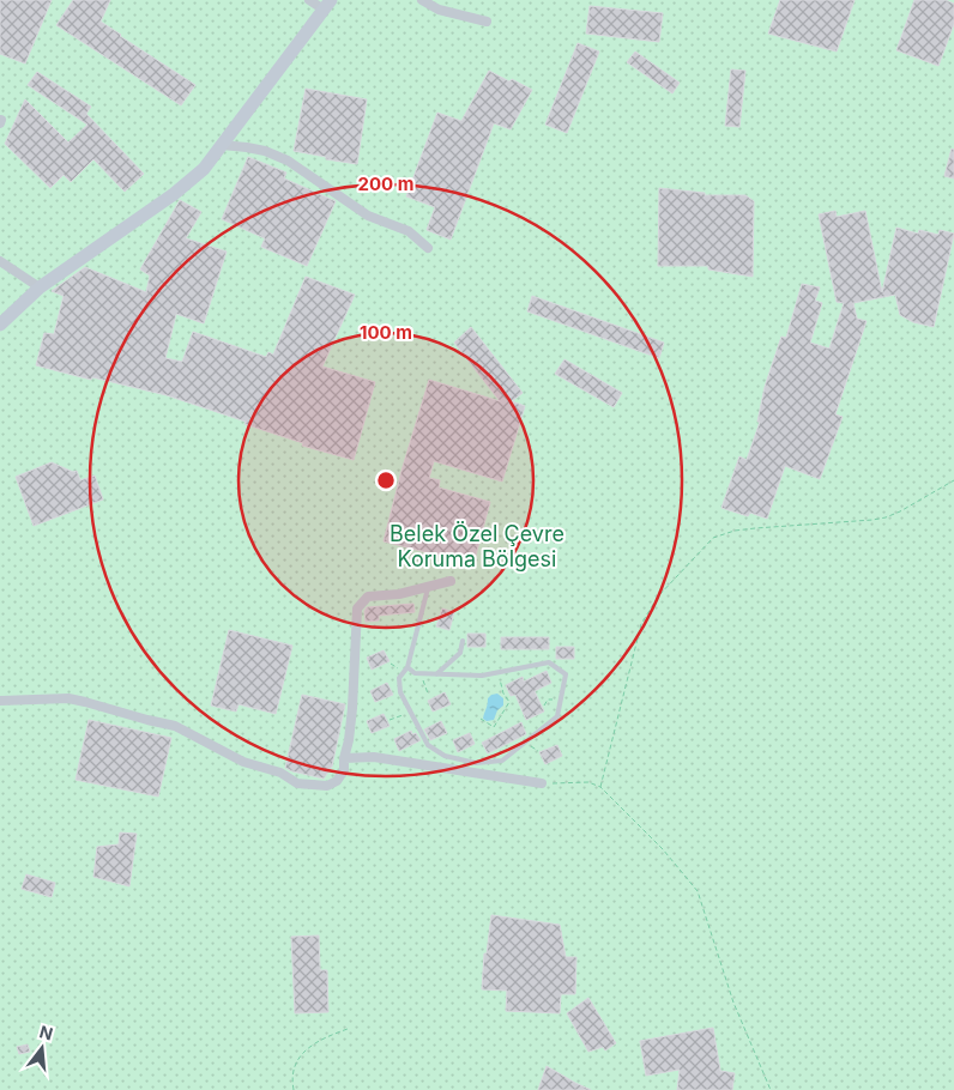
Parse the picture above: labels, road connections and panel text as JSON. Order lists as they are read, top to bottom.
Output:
{
  "parks": ["Belek Özel Çevre Koruma Bölgesi"],
  "north": "top",
  "rings": ["200 m", "100 m"]
}
